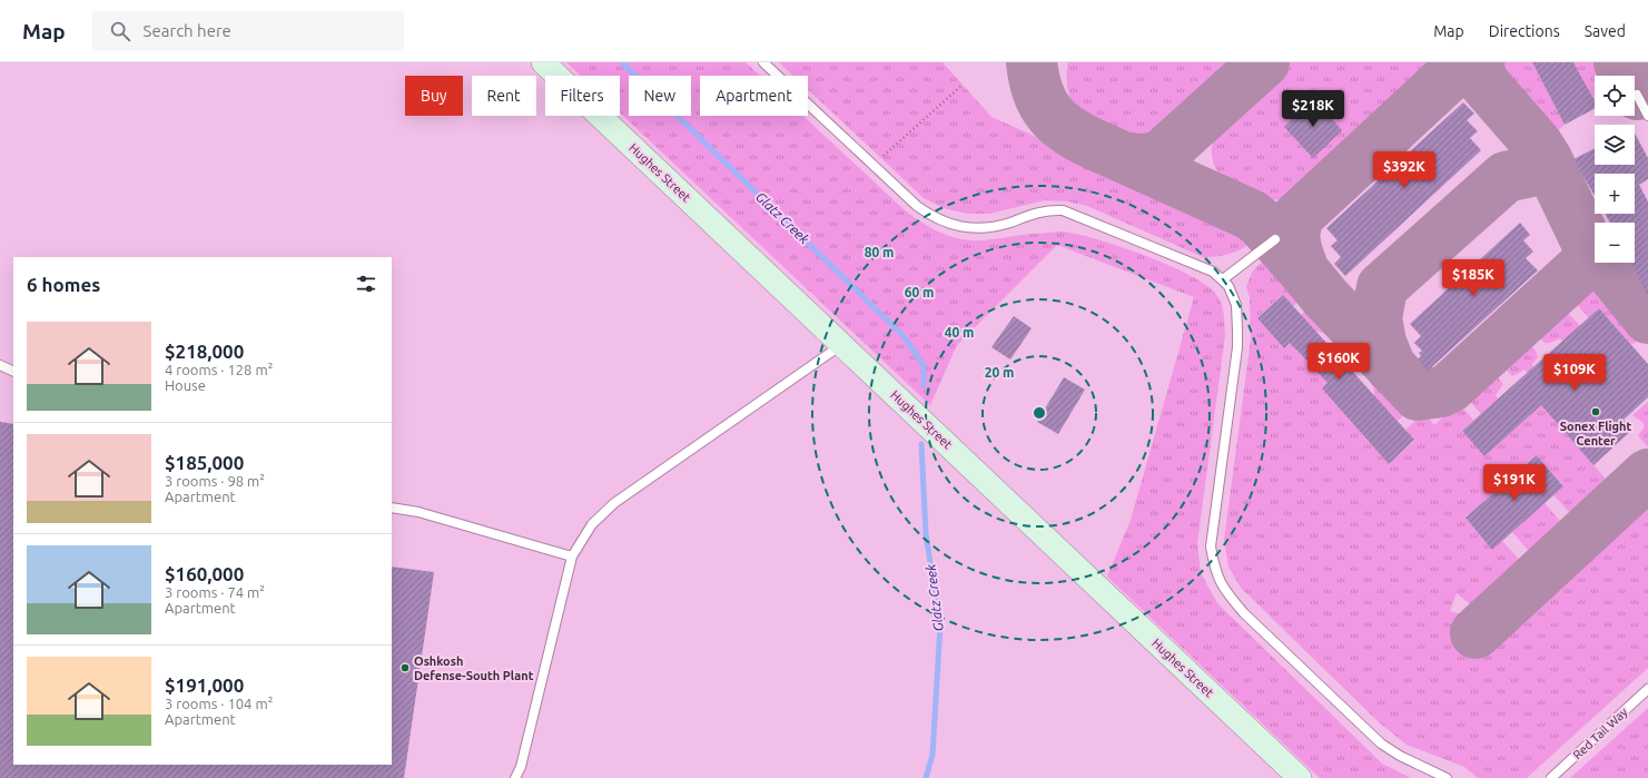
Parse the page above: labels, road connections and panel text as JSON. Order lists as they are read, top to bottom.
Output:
{
  "streets": {
    "street": ["Hughes Street"],
    "lane": ["Red Tail Way"]
  },
  "water": ["Glatz Creek"],
  "places": ["Sonex Flight Center", "Oshkosh Defense-South Plant"],
  "page": {
    "header": "Map",
    "search": "Search here",
    "nav": ["Map", "Directions", "Saved"],
    "map_buttons": ["+", "−"],
    "chip": [
      "Buy",
      "Rent",
      "Filters",
      "New",
      "Apartment"
    ],
    "price": [
      "$218K",
      "$392K",
      "$185K",
      "$160K",
      "$109K",
      "$191K"
    ],
    "heading": "6 homes",
    "list": [
      {
        "name": "$218,000",
        "note": "4 rooms · 128 m² · House"
      },
      {
        "name": "$185,000",
        "note": "3 rooms · 98 m² · Apartment"
      },
      {
        "name": "$160,000",
        "note": "3 rooms · 74 m² · Apartment"
      },
      {
        "name": "$191,000",
        "note": "3 rooms · 104 m² · Apartment"
      }
    ]
  },
  "rings": [
    "80 m",
    "60 m",
    "40 m",
    "20 m"
  ]
}
